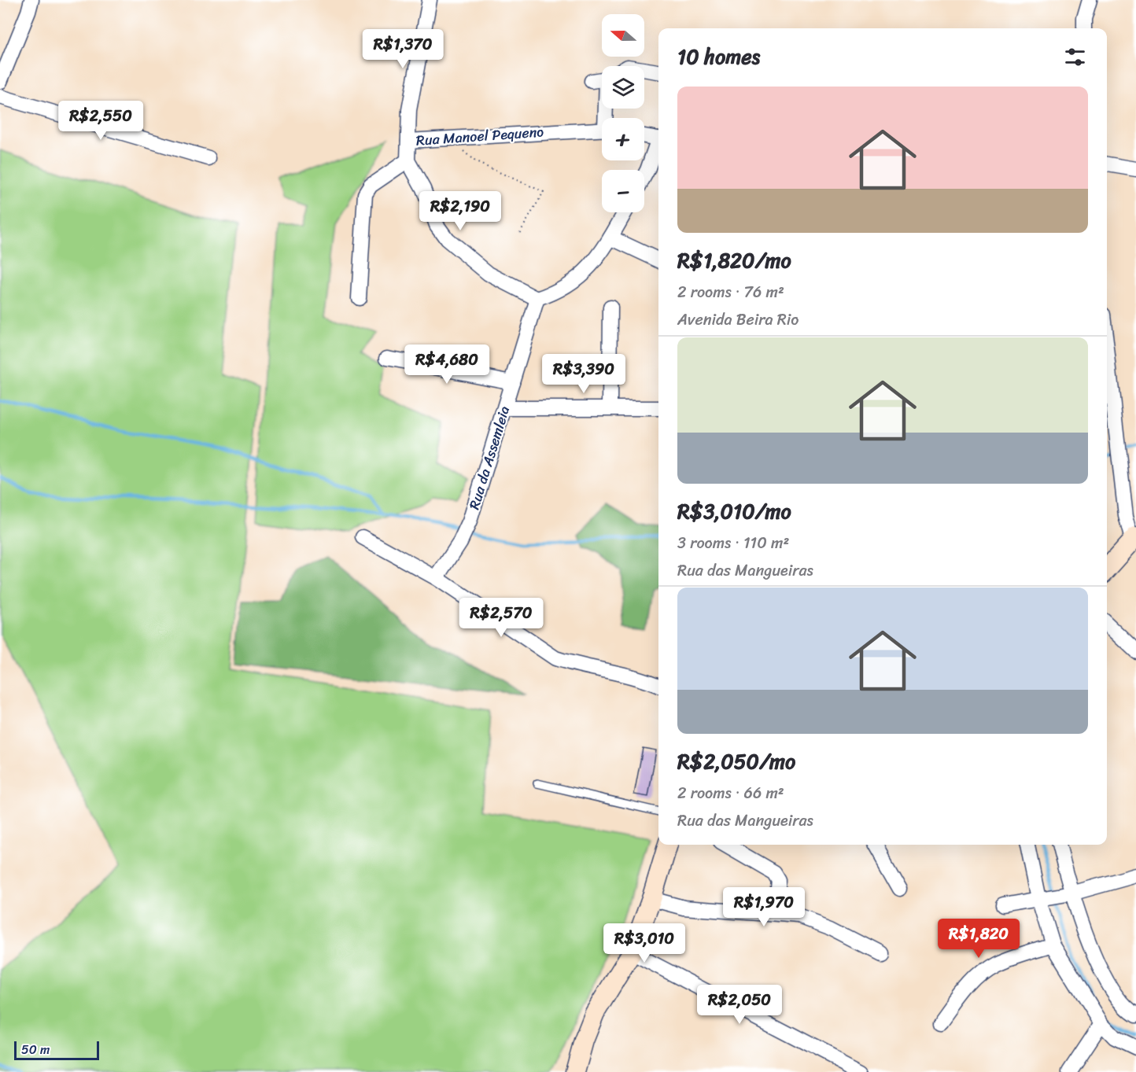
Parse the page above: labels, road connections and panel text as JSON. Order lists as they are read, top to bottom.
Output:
{
  "streets": {
    "street": ["Rua Manoel Pequeno", "Rua da Assemleia"]
  },
  "scale_bar": "50 m",
  "north": "left",
  "page": {
    "map_buttons": ["+", "−"],
    "heading": "10 homes",
    "price": [
      "R$1,370",
      "R$2,550",
      "R$2,190",
      "R$4,680",
      "R$3,390",
      "R$2,570",
      "R$1,970",
      "R$1,820",
      "R$3,010",
      "R$2,050"
    ],
    "list": [
      {
        "name": "R$1,820/mo",
        "note": "2 rooms · 76 m² · Avenida Beira Rio"
      },
      {
        "name": "R$3,010/mo",
        "note": "3 rooms · 110 m² · Rua das Mangueiras"
      },
      {
        "name": "R$2,050/mo",
        "note": "2 rooms · 66 m² · Rua das Mangueiras"
      }
    ],
    "scale": "50 m"
  }
}
